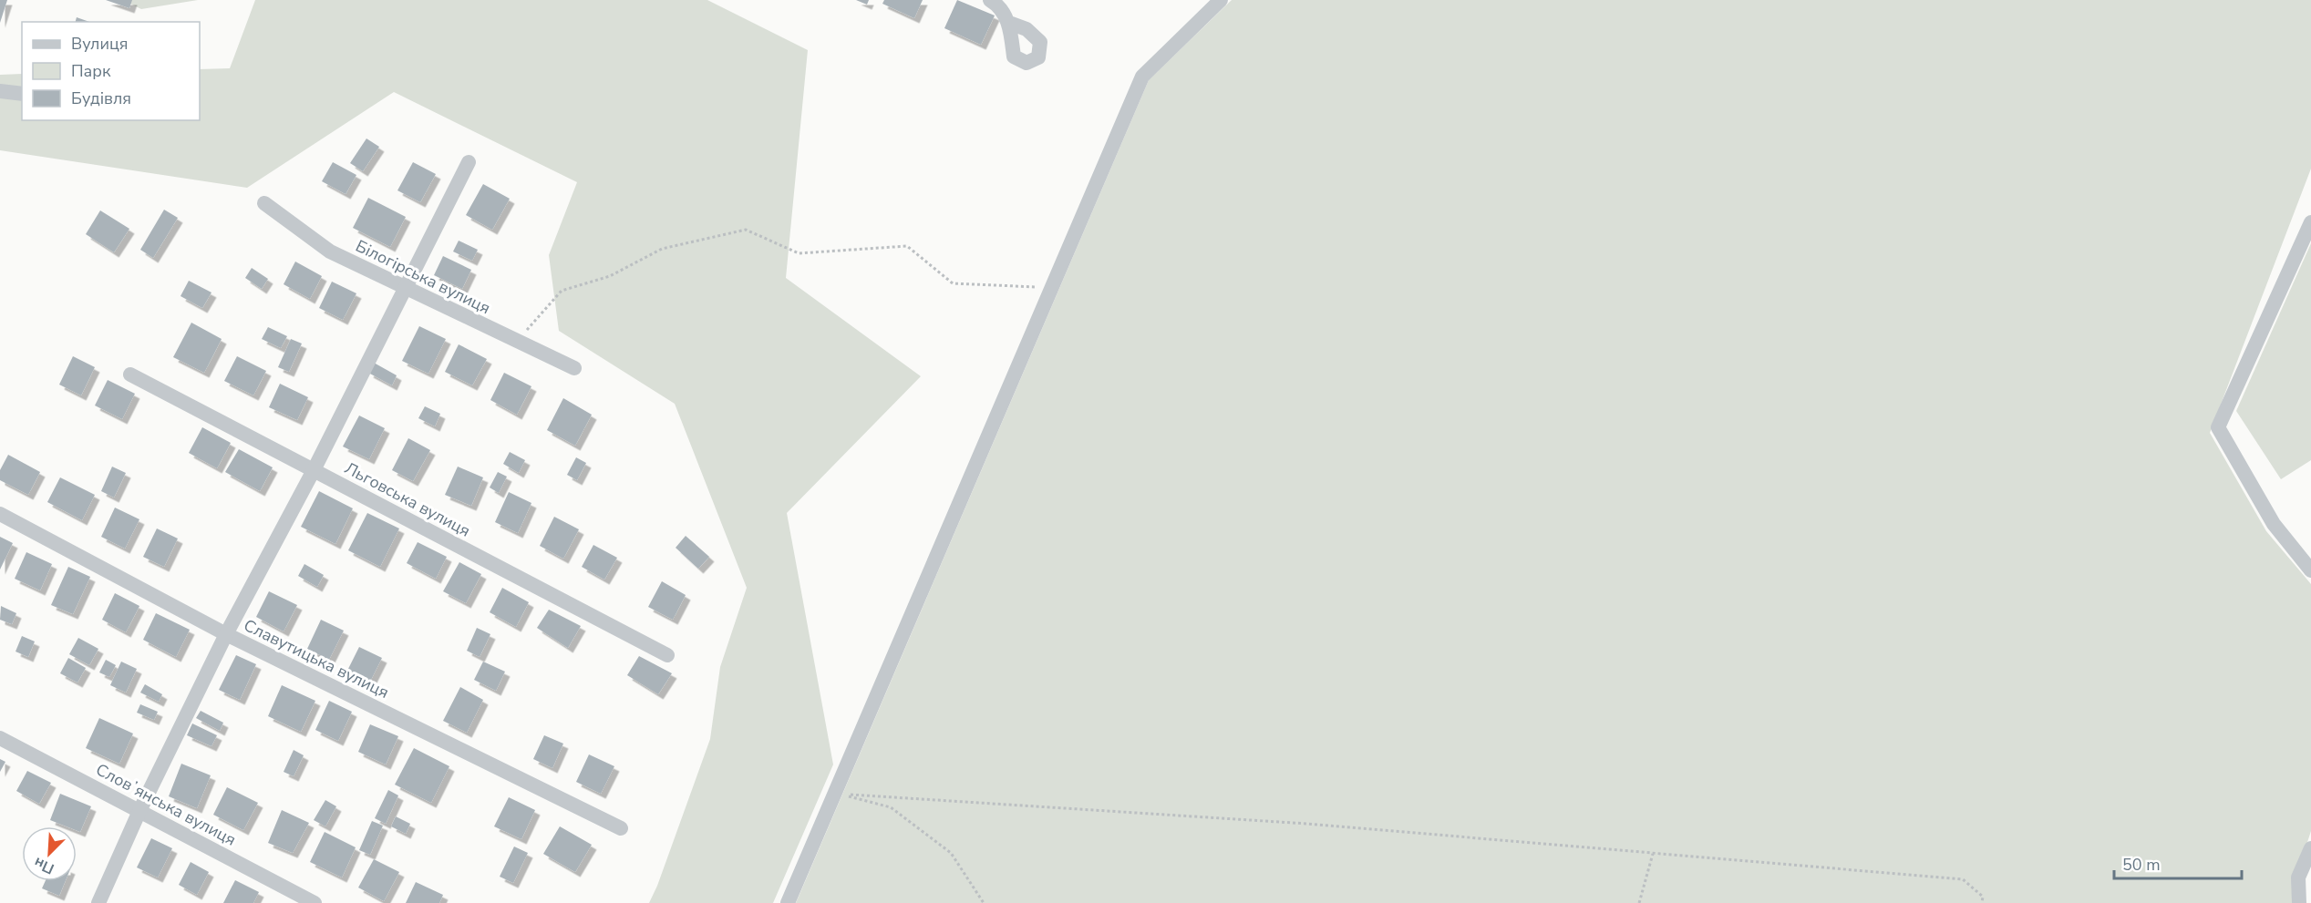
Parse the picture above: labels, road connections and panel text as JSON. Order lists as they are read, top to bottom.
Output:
{
  "streets": {
    "street": [
      "Білогірська вулиця",
      "Льговська вулиця",
      "Славутицька вулиця",
      "Словʼянська вулиця"
    ]
  },
  "legend": ["Вулиця", "Парк", "Будівля"],
  "scale_bar": "50 m",
  "north": "bottom left"
}
